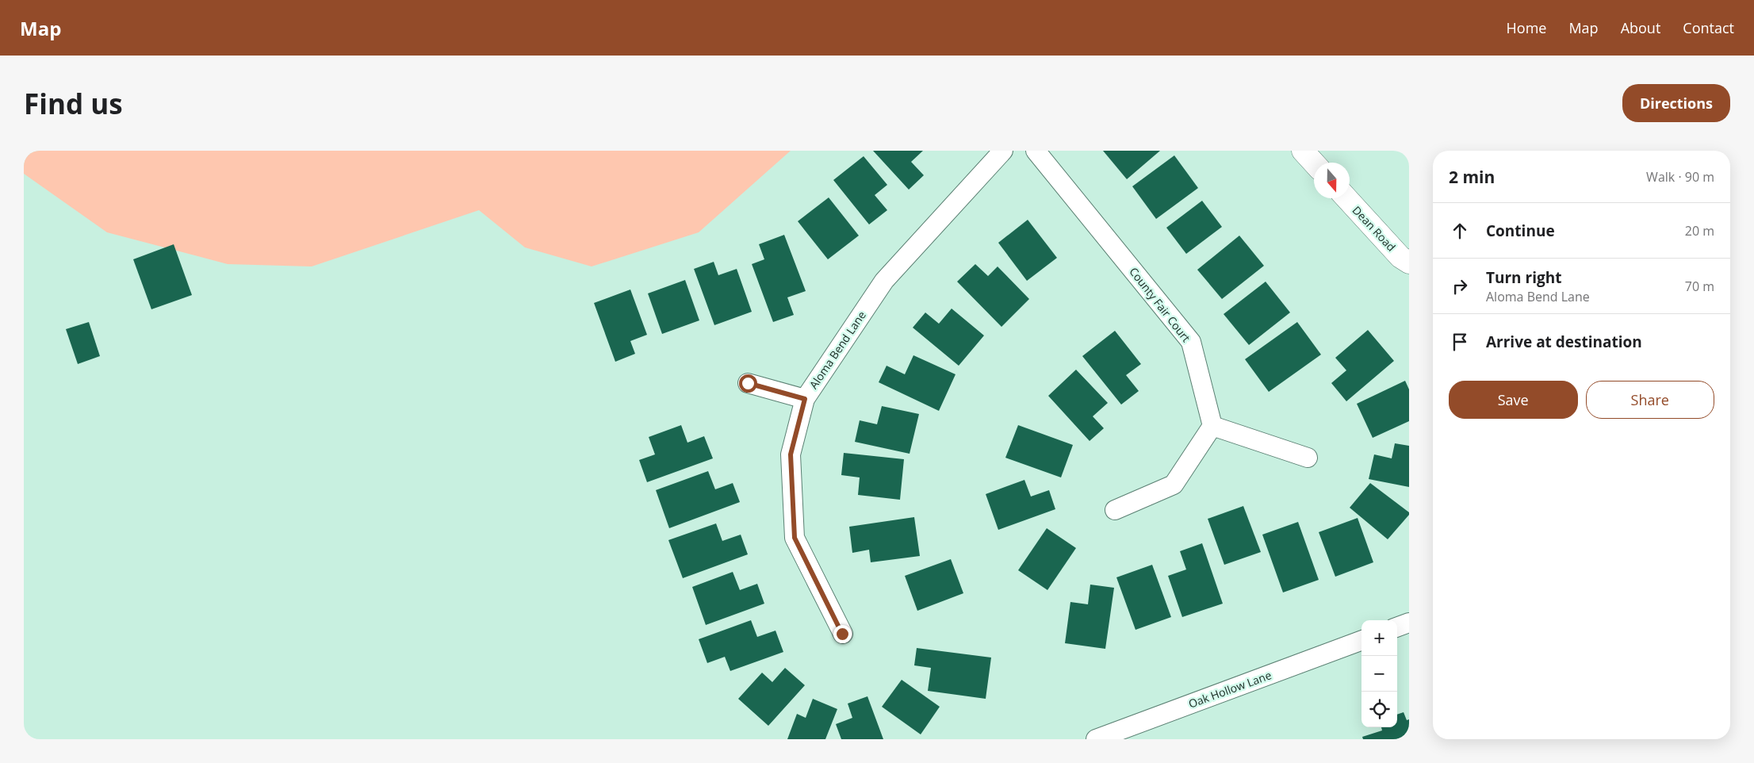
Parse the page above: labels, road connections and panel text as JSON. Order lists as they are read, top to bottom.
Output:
{
  "streets": {
    "main road": ["Dean Road"],
    "street": ["County Fair Court", "Aloma Bend Lane", "Oak Hollow Lane"]
  },
  "north": "bottom",
  "page": {
    "header": "Map",
    "nav": [
      "Home",
      "Map",
      "About",
      "Contact"
    ],
    "buttons": [
      "Directions",
      ["Save", "Share"]
    ],
    "title": "Find us",
    "heading": ["2 min", "Walk · 90 m"],
    "list": [
      ["Continue", "20 m"],
      ["Turn right", "Aloma Bend Lane", "70 m"],
      "Arrive at destination"
    ],
    "map_buttons": ["+", "−"]
  }
}
